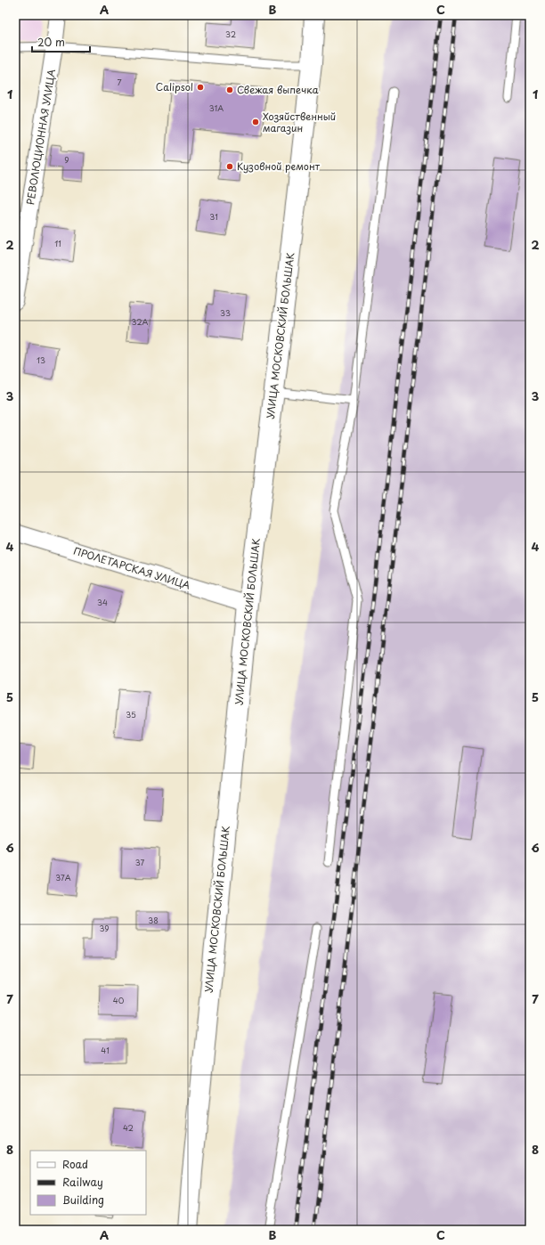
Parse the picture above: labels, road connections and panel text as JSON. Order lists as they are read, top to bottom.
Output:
{
  "streets": {
    "street": ["РЕВОЛЮЦИОННАЯ УЛИЦА", "УЛИЦА МОСКОВСКИЙ БОЛЬШАК", "ПРОЛЕТАРСКАЯ УЛИЦА"]
  },
  "crossings": [
    ["УЛИЦА МОСКОВСКИЙ БОЛЬШАК", "ПРОЛЕТАРСКАЯ УЛИЦА"]
  ],
  "places": [
    "Сalipsol",
    "Свежая выпечка",
    "Хозяйственный магазин",
    "Кузовной ремонт"
  ],
  "house_numbers": [
    "32",
    "7",
    "31А",
    "9",
    "31",
    "11",
    "33",
    "32А",
    "13",
    "34",
    "35",
    "37",
    "37А",
    "38",
    "39",
    "40",
    "41",
    "42"
  ],
  "legend": ["Road", "Railway", "Building"],
  "scale_bar": "20 m",
  "grid": {
    "columns": ["A", "B", "C"],
    "rows": [
      "1",
      "2",
      "3",
      "4",
      "5",
      "6",
      "7",
      "8"
    ]
  }
}
